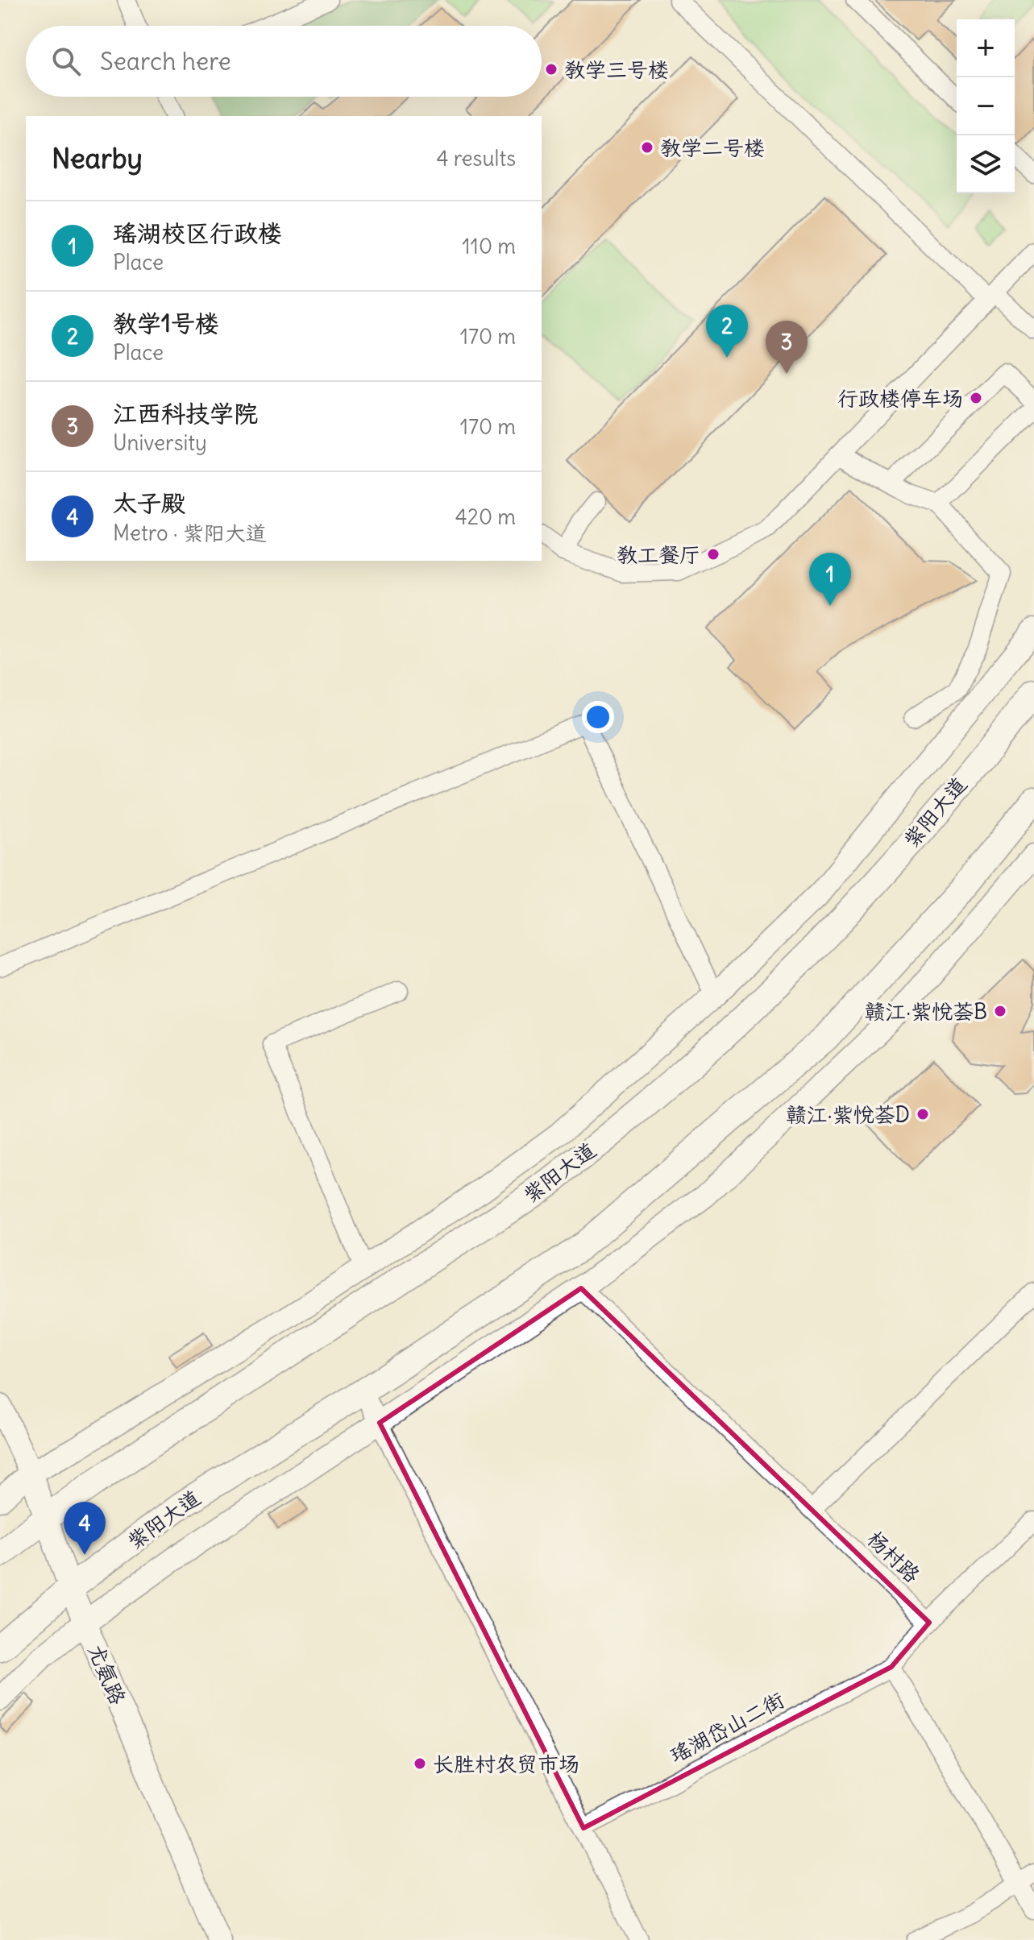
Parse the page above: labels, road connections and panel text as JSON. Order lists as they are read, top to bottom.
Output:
{
  "streets": {
    "highway": ["紫阳大道"],
    "main road": ["尤氨路"],
    "street": ["杨村路", "瑶湖岱山二街"]
  },
  "crossings": [
    ["紫阳大道", "尤氨路"]
  ],
  "places": [
    "教学三号楼",
    "教学二号楼",
    "行政楼停车场",
    "教工餐厅",
    "赣江·紫悦荟B",
    "赣江·紫悦荟D",
    "长胜村农贸市场"
  ],
  "page": {
    "map_buttons": ["+", "−"],
    "search": "Search here",
    "heading": ["Nearby", "4 results"],
    "list": [
      {
        "mark": "1",
        "name": "瑶湖校区行政楼",
        "note": "Place",
        "value": "110 m"
      },
      {
        "mark": "2",
        "name": "教学1号楼",
        "note": "Place",
        "value": "170 m"
      },
      {
        "mark": "3",
        "name": "江西科技学院",
        "note": "University",
        "value": "170 m"
      },
      {
        "mark": "4",
        "name": "太子殿",
        "note": "Metro · 紫阳大道",
        "value": "420 m"
      }
    ],
    "pins": [
      "2",
      "3",
      "1",
      "4"
    ]
  }
}
